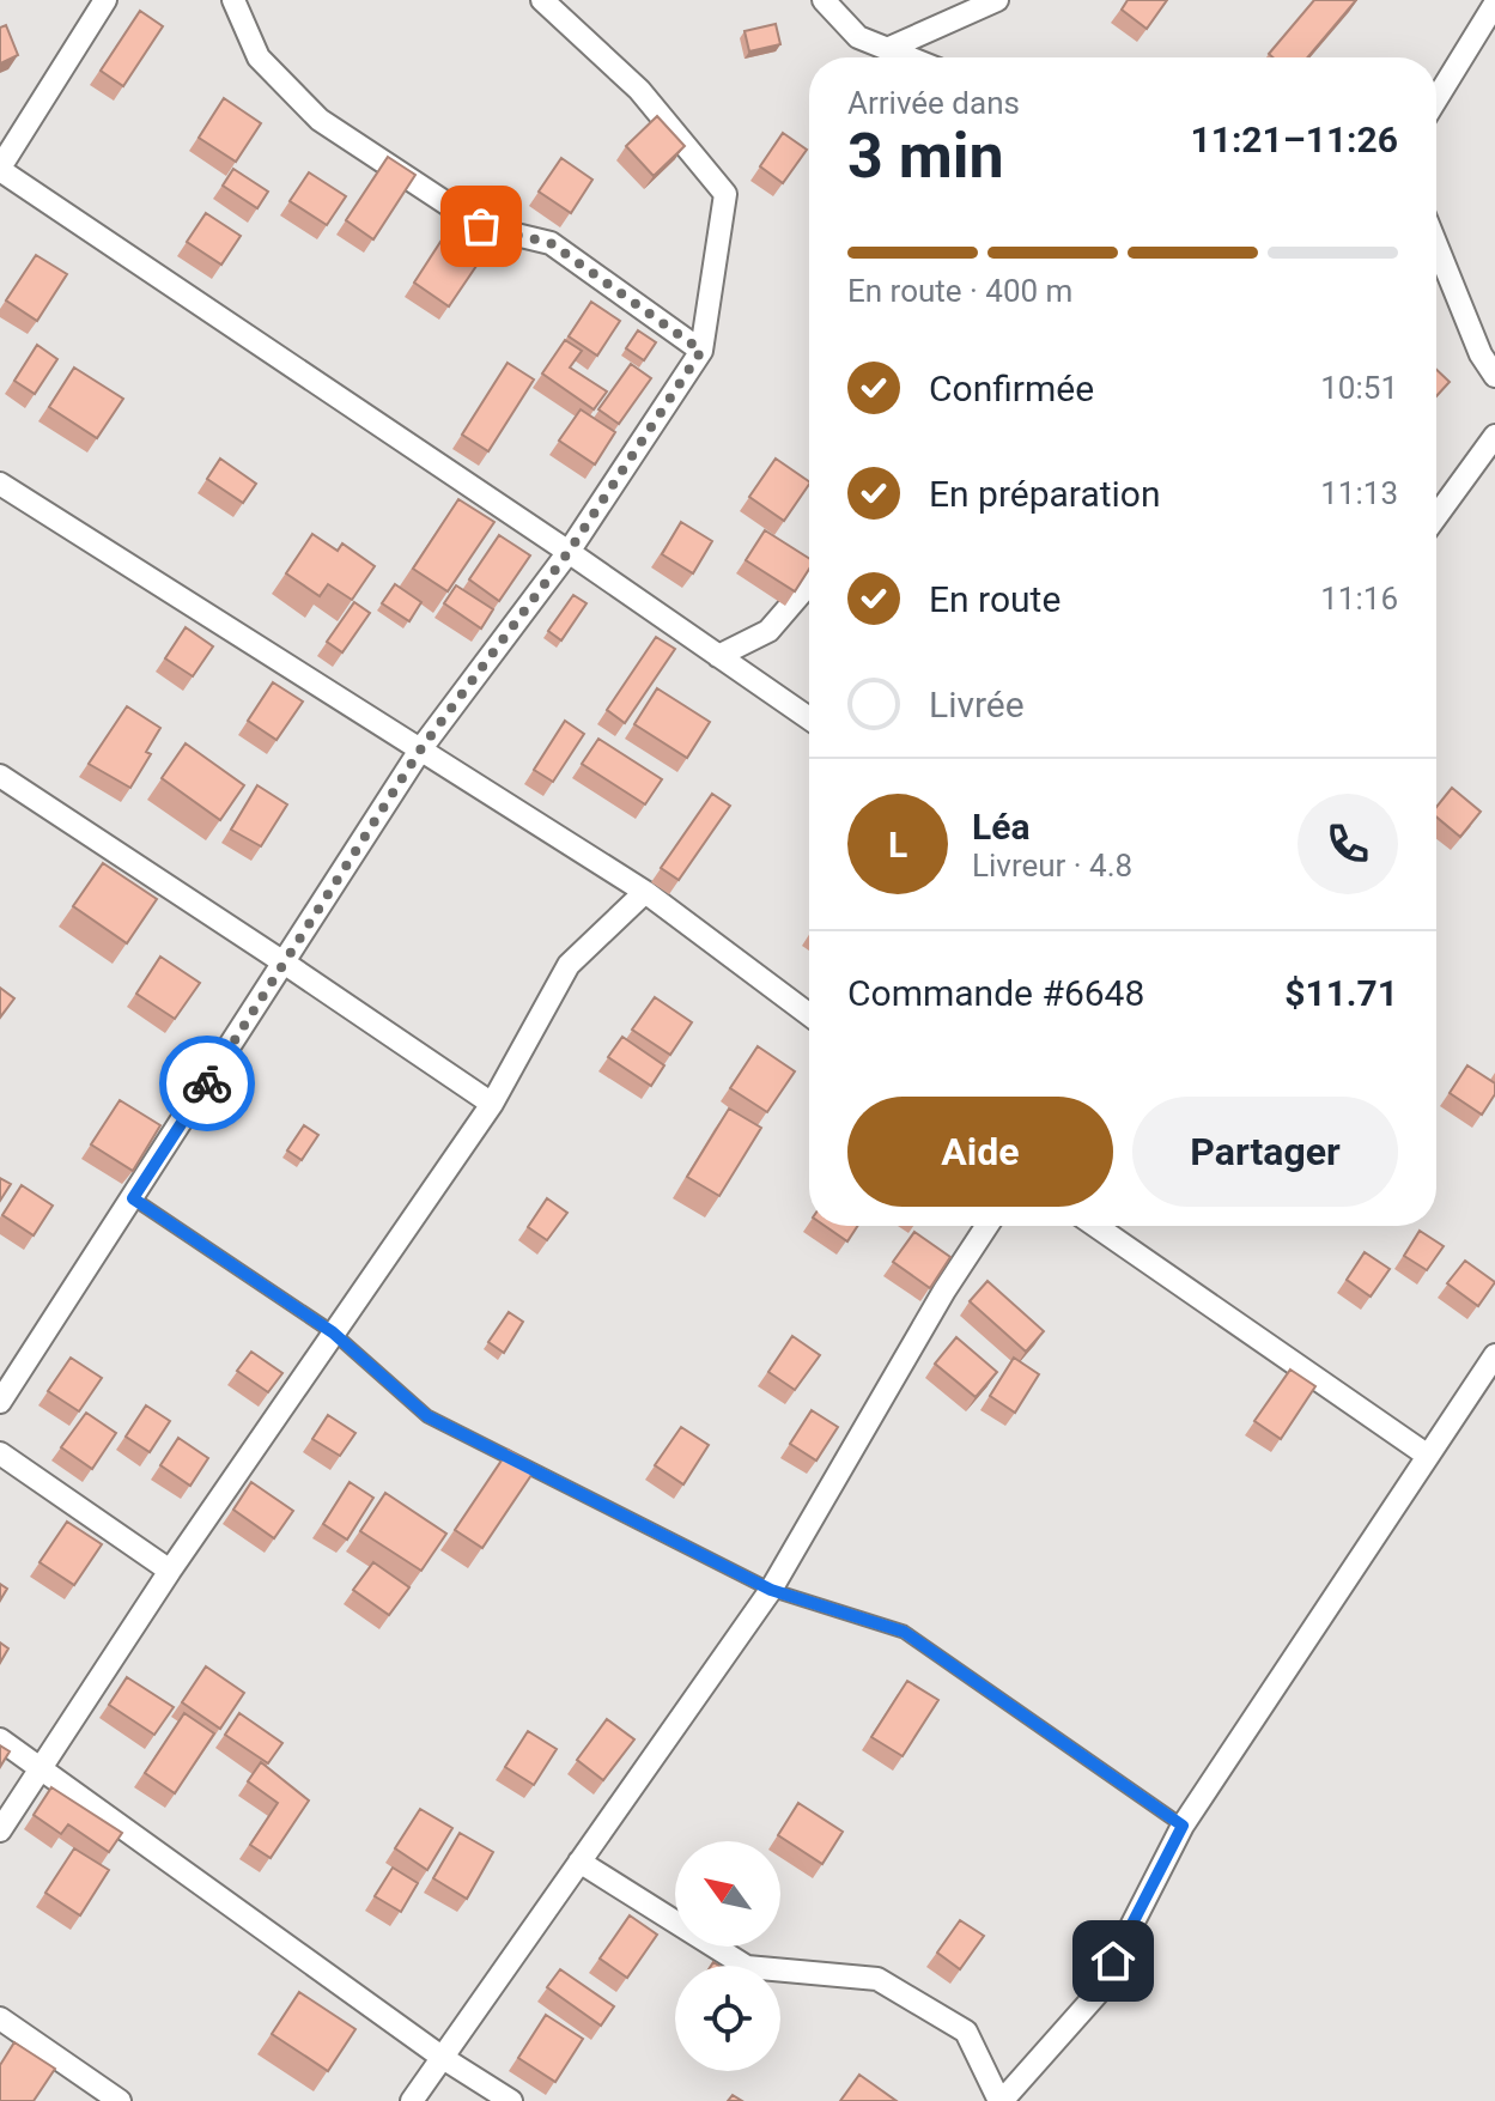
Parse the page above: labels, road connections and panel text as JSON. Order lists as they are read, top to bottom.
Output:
{
  "north": "top left",
  "page": {
    "heading": ["3 min", "Arrivée dans", "11:21–11:26"],
    "panel": [
      "Léa",
      "Livreur · 4.8",
      "Commande #6648",
      "$11.71"
    ],
    "bar": "En route · 400 m",
    "list": [
      ["Confirmée", "10:51"],
      ["En préparation", "11:13"],
      ["En route", "11:16"],
      "Livrée"
    ],
    "round": "L",
    "buttons": ["Aide", "Partager"]
  }
}
